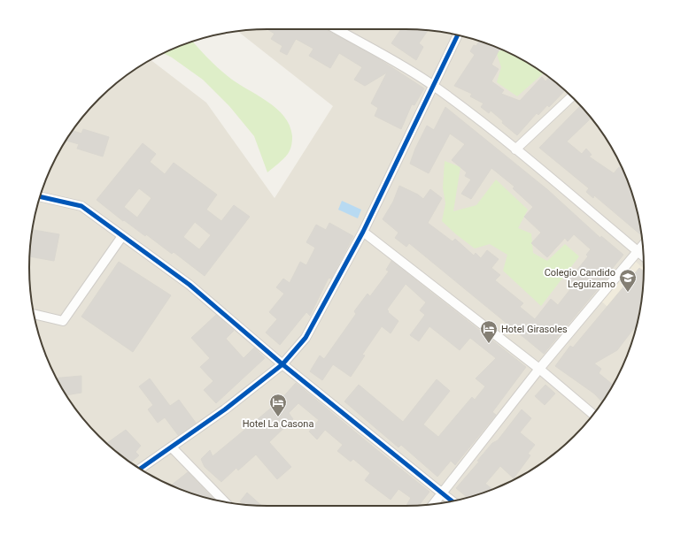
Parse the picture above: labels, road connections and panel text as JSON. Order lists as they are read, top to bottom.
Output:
{
  "places": {
    "school or university": ["Colegio Candido Leguizamo"],
    "hotel": ["Hotel Girasoles", "Hotel La Casona"]
  }
}
